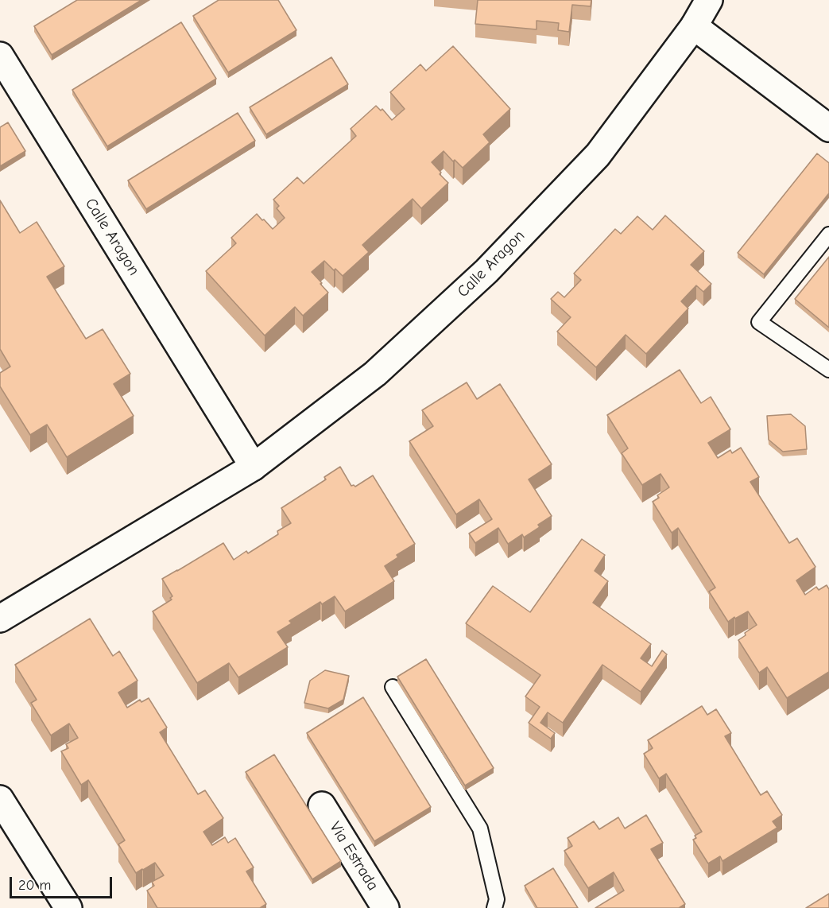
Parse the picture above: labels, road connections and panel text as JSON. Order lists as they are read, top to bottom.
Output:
{
  "streets": {
    "street": ["Calle Aragon", "Via Estrada"]
  },
  "scale_bar": "20 m"
}
